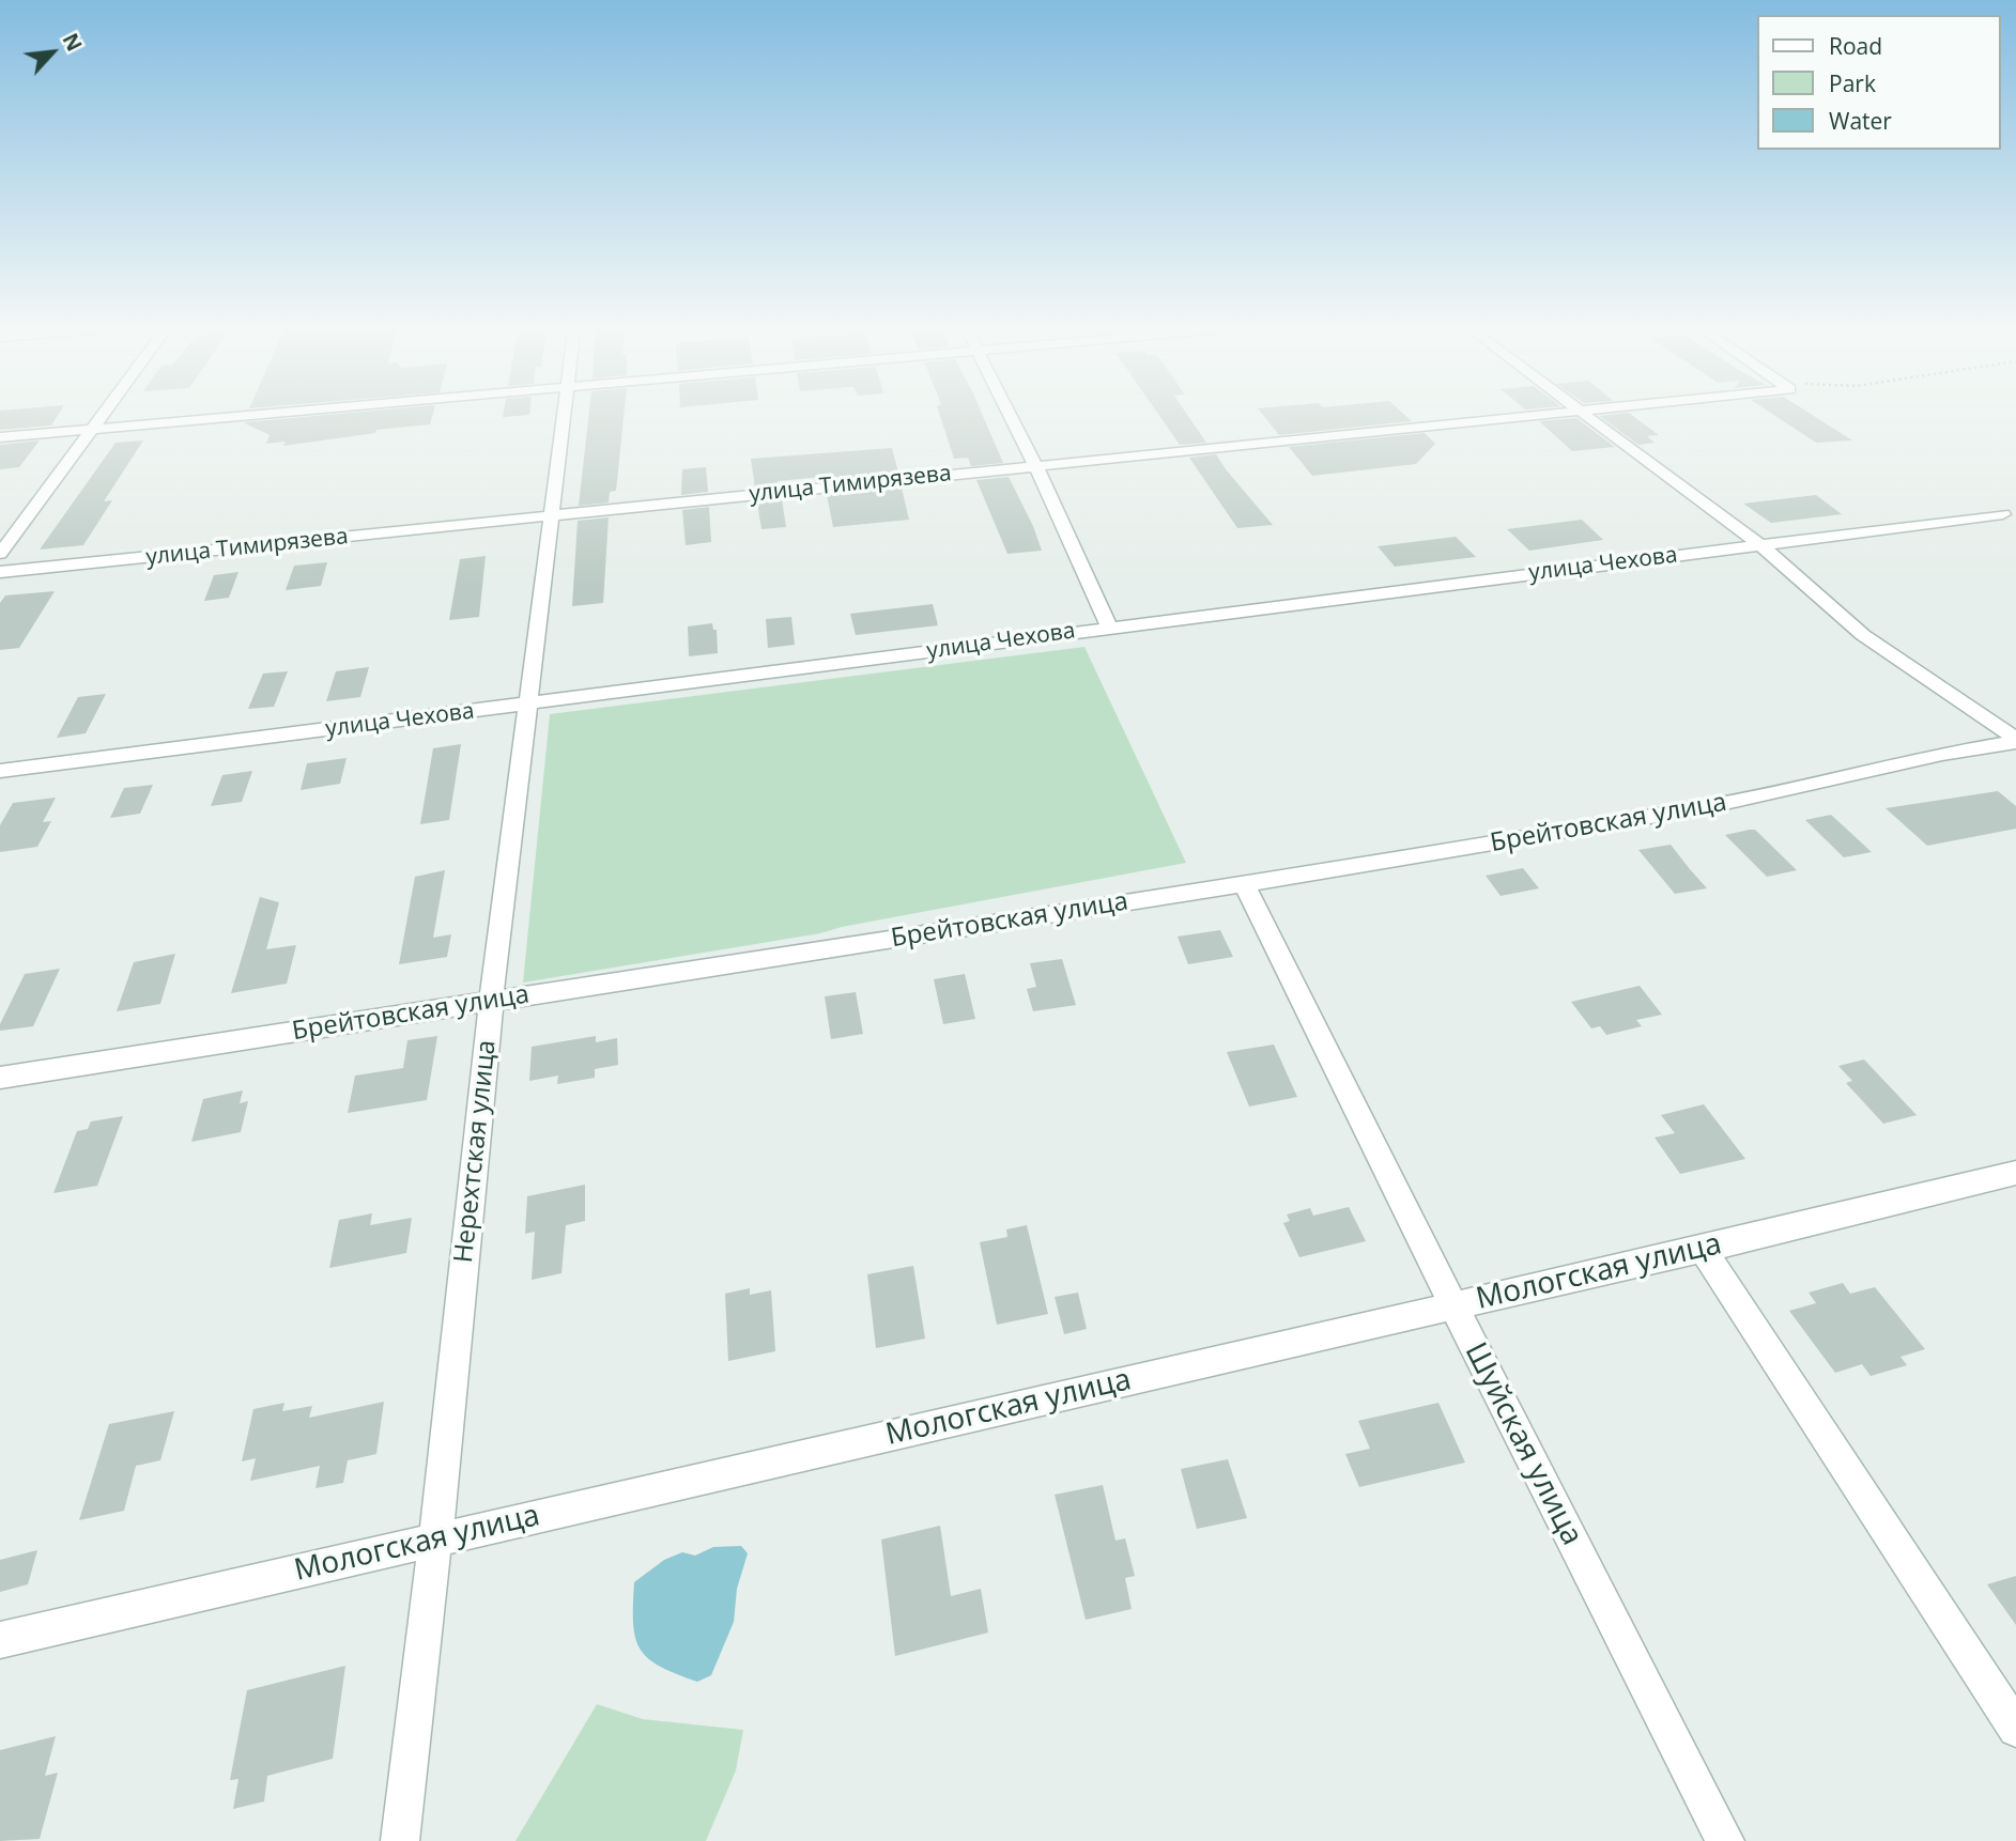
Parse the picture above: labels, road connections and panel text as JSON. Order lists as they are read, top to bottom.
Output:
{
  "streets": {
    "street": [
      "улица Тимирязева",
      "улица Чехова",
      "Брейтовская улица",
      "Нерехтская улица",
      "Мологская улица",
      "Шуйская улица"
    ]
  },
  "crossings": [
    ["улица Тимирязева", "Нерехтская улица"],
    ["улица Чехова", "Нерехтская улица"],
    ["Брейтовская улица", "Нерехтская улица"],
    ["Брейтовская улица", "Шуйская улица"],
    ["Нерехтская улица", "Мологская улица"],
    ["Мологская улица", "Шуйская улица"]
  ],
  "legend": ["Road", "Park", "Water"],
  "north": "top right"
}
